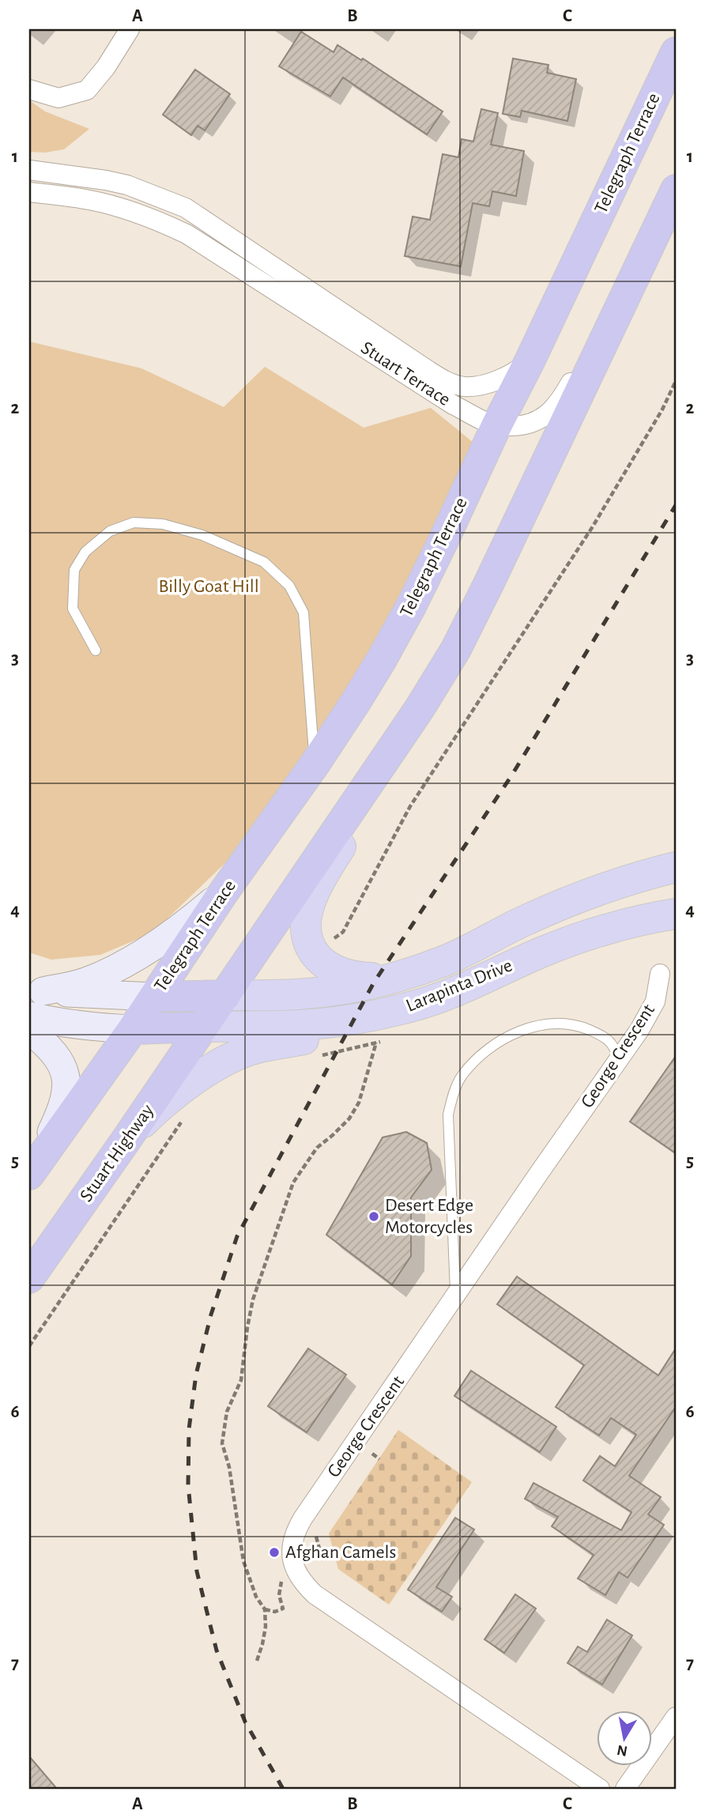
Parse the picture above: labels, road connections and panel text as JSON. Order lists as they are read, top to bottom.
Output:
{
  "streets": {
    "highway": ["Telegraph Terrace", "Stuart Highway"],
    "main road": ["Larapinta Drive"],
    "street": ["Stuart Terrace", "George Crescent"]
  },
  "crossings": [
    ["Telegraph Terrace", "Stuart Terrace"],
    ["Larapinta Drive", "Stuart Highway"]
  ],
  "parks": ["Billy Goat Hill"],
  "places": ["Desert Edge Motorcycles", "Afghan Camels"],
  "north": "bottom",
  "grid": {
    "columns": ["A", "B", "C"],
    "rows": [
      "1",
      "2",
      "3",
      "4",
      "5",
      "6",
      "7"
    ]
  }
}
